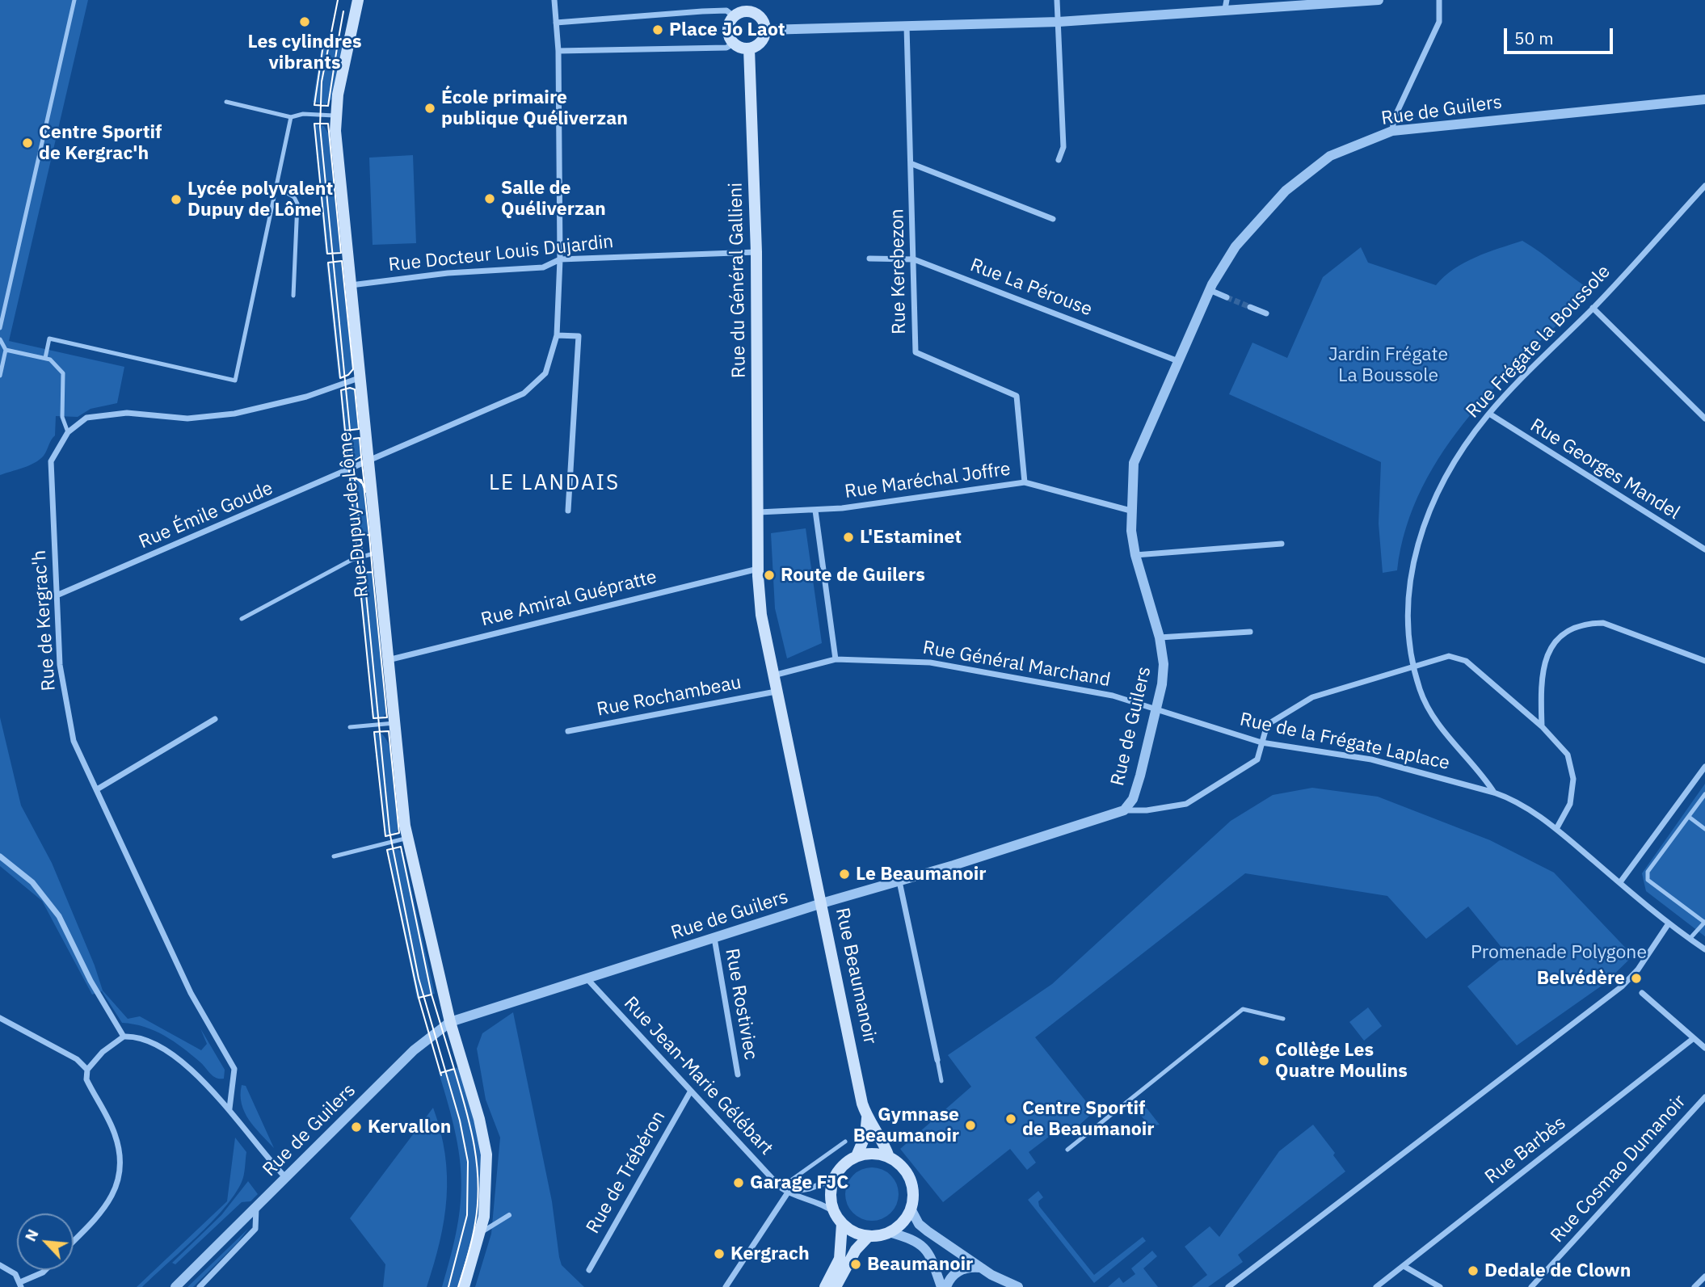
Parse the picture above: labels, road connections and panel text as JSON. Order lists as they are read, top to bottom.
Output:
{
  "streets": {
    "main road": ["Rue du Général Gallieni", "Rue Dupuy de Lôme", "Rue Beaumanoir"],
    "street": [
      "Rue de Guilers",
      "Rue Docteur Louis Dujardin",
      "Rue Kerebezon",
      "Rue La Pérouse",
      "Rue Frégate la Boussole",
      "Rue Georges Mandel",
      "Rue Maréchal Joffre",
      "Rue Émile Goude",
      "Rue Amiral Guépratte",
      "Rue de Kergrac'h",
      "Rue Général Marchand",
      "Rue Rochambeau",
      "Rue de la Frégate Laplace",
      "Rue Rostiviec",
      "Rue Jean-Marie Gélébart",
      "Rue Barbès",
      "Rue Cosmao Dumanoir",
      "Rue de Trébéron"
    ]
  },
  "crossings": [
    ["Rue de Guilers", "Rue La Pérouse"],
    ["Rue de Guilers", "Rue Maréchal Joffre"],
    ["Rue de Guilers", "Rue Dupuy de Lôme"],
    ["Rue de Guilers", "Rue Général Marchand"],
    ["Rue de Guilers", "Rue de la Frégate Laplace"],
    ["Rue de Guilers", "Rue Beaumanoir"],
    ["Rue de Guilers", "Rue Rostiviec"],
    ["Rue de Guilers", "Rue Jean-Marie Gélébart"],
    ["Rue Docteur Louis Dujardin", "Rue du Général Gallieni"],
    ["Rue Docteur Louis Dujardin", "Rue Dupuy de Lôme"],
    ["Rue Docteur Louis Dujardin", "Rue Émile Goude"],
    ["Rue Kerebezon", "Rue La Pérouse"],
    ["Rue Kerebezon", "Rue Maréchal Joffre"],
    ["Rue du Général Gallieni", "Rue Maréchal Joffre"],
    ["Rue du Général Gallieni", "Rue Amiral Guépratte"],
    ["Rue du Général Gallieni", "Rue Beaumanoir"],
    ["Rue Frégate la Boussole", "Rue Georges Mandel"],
    ["Rue Frégate la Boussole", "Rue de la Frégate Laplace"],
    ["Rue Dupuy de Lôme", "Rue Émile Goude"],
    ["Rue Dupuy de Lôme", "Rue Amiral Guépratte"],
    ["Rue Dupuy de Lôme", "Rue de Kergrac'h"],
    ["Rue Émile Goude", "Rue de Kergrac'h"],
    ["Rue Amiral Guépratte", "Rue Beaumanoir"],
    ["Rue Général Marchand", "Rue de la Frégate Laplace"],
    ["Rue Général Marchand", "Rue Beaumanoir"],
    ["Rue Rochambeau", "Rue Beaumanoir"],
    ["Rue Beaumanoir", "Rue Jean-Marie Gélébart"],
    ["Rue Jean-Marie Gélébart", "Rue de Trébéron"]
  ],
  "districts": ["LE LANDAIS"],
  "parks": ["Jardin Frégate La Boussole", "Promenade Polygone"],
  "places": [
    "Les cylindres vibrants",
    "Place Jo Laot",
    "École primaire publique Quéliverzan",
    "Centre Sportif de Kergrac'h",
    "Salle de Quéliverzan",
    "Lycée polyvalent Dupuy de Lôme",
    "L'Estaminet",
    "Route de Guilers",
    "Le Beaumanoir",
    "Belvédère",
    "Collège Les Quatre Moulins",
    "Centre Sportif de Beaumanoir",
    "Gymnase Beaumanoir",
    "Kervallon",
    "Garage FJC",
    "Kergrach",
    "Beaumanoir",
    "Dedale de Clown"
  ],
  "scale_bar": "50 m",
  "north": "top left"
}
